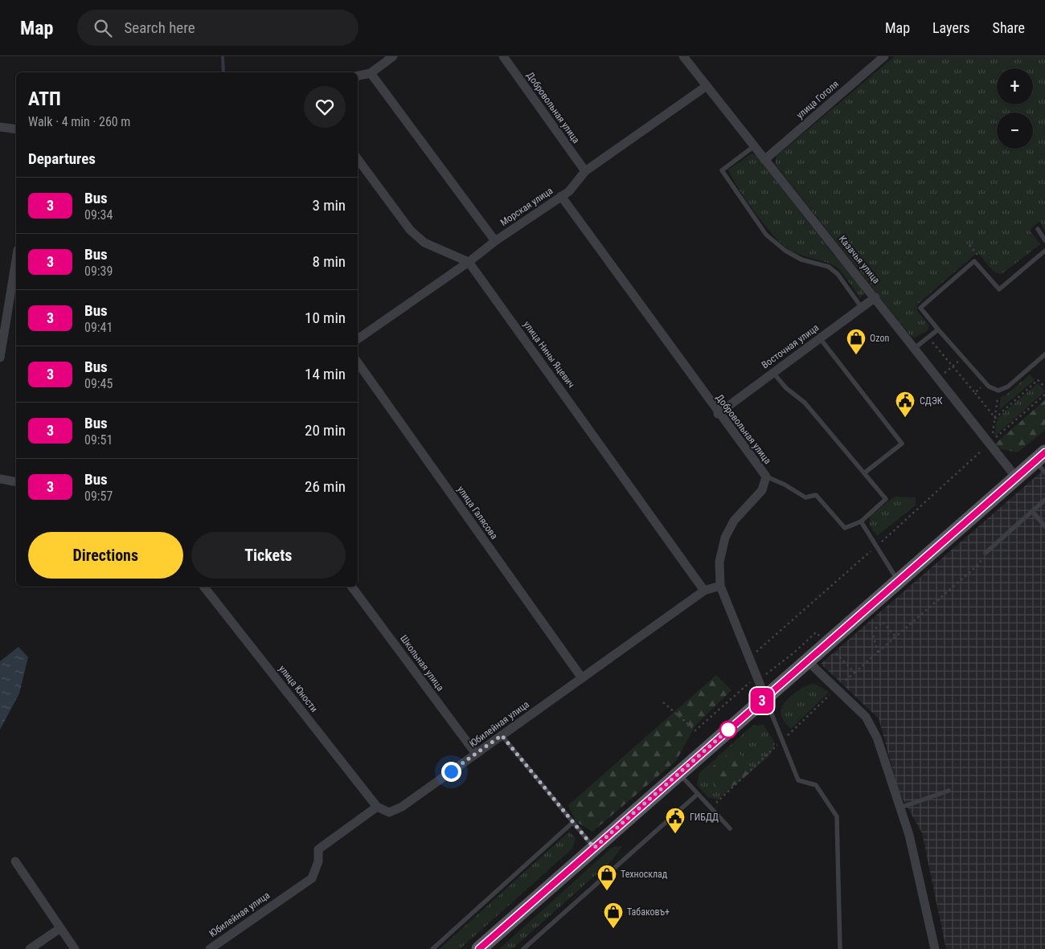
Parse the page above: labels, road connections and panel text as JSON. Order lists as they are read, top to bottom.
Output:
{
  "streets": {
    "street": [
      "улица Гоголя",
      "Добровольная улица",
      "Морская улица",
      "Казачья улица",
      "Восточная улица",
      "улица Нины Яцевич",
      "улица Галясова",
      "Школьная улица",
      "улица Юности",
      "Юбилейная улица"
    ]
  },
  "crossings": [
    ["улица Гоголя", "Казачья улица"],
    ["Добровольная улица", "Морская улица"],
    ["Добровольная улица", "Восточная улица"],
    ["Добровольная улица", "Юбилейная улица"],
    ["Морская улица", "Казачья улица"],
    ["Морская улица", "улица Нины Яцевич"],
    ["Казачья улица", "Восточная улица"],
    ["улица Нины Яцевич", "Юбилейная улица"],
    ["улица Галясова", "Юбилейная улица"],
    ["Школьная улица", "Юбилейная улица"],
    ["улица Юности", "Юбилейная улица"]
  ],
  "places": {
    "shop": ["Ozon", "Техносклад", "Табаковъ+"],
    "public building": ["СДЭК", "ГИБДД"]
  },
  "lines": ["bus line 3"],
  "page": {
    "header": "Map",
    "search": "Search here",
    "nav": ["Map", "Layers", "Share"],
    "on_map": "3",
    "map_buttons": ["+", "−"],
    "heading": [
      ["АТП", "Walk · 4 min · 260 m"],
      "Departures"
    ],
    "list": [
      {
        "mark": "3",
        "name": "Bus",
        "note": "09:34",
        "value": "3 min"
      },
      {
        "mark": "3",
        "name": "Bus",
        "note": "09:39",
        "value": "8 min"
      },
      {
        "mark": "3",
        "name": "Bus",
        "note": "09:41",
        "value": "10 min"
      },
      {
        "mark": "3",
        "name": "Bus",
        "note": "09:45",
        "value": "14 min"
      },
      {
        "mark": "3",
        "name": "Bus",
        "note": "09:51",
        "value": "20 min"
      },
      {
        "mark": "3",
        "name": "Bus",
        "note": "09:57",
        "value": "26 min"
      }
    ],
    "buttons": ["Directions", "Tickets"]
  }
}
